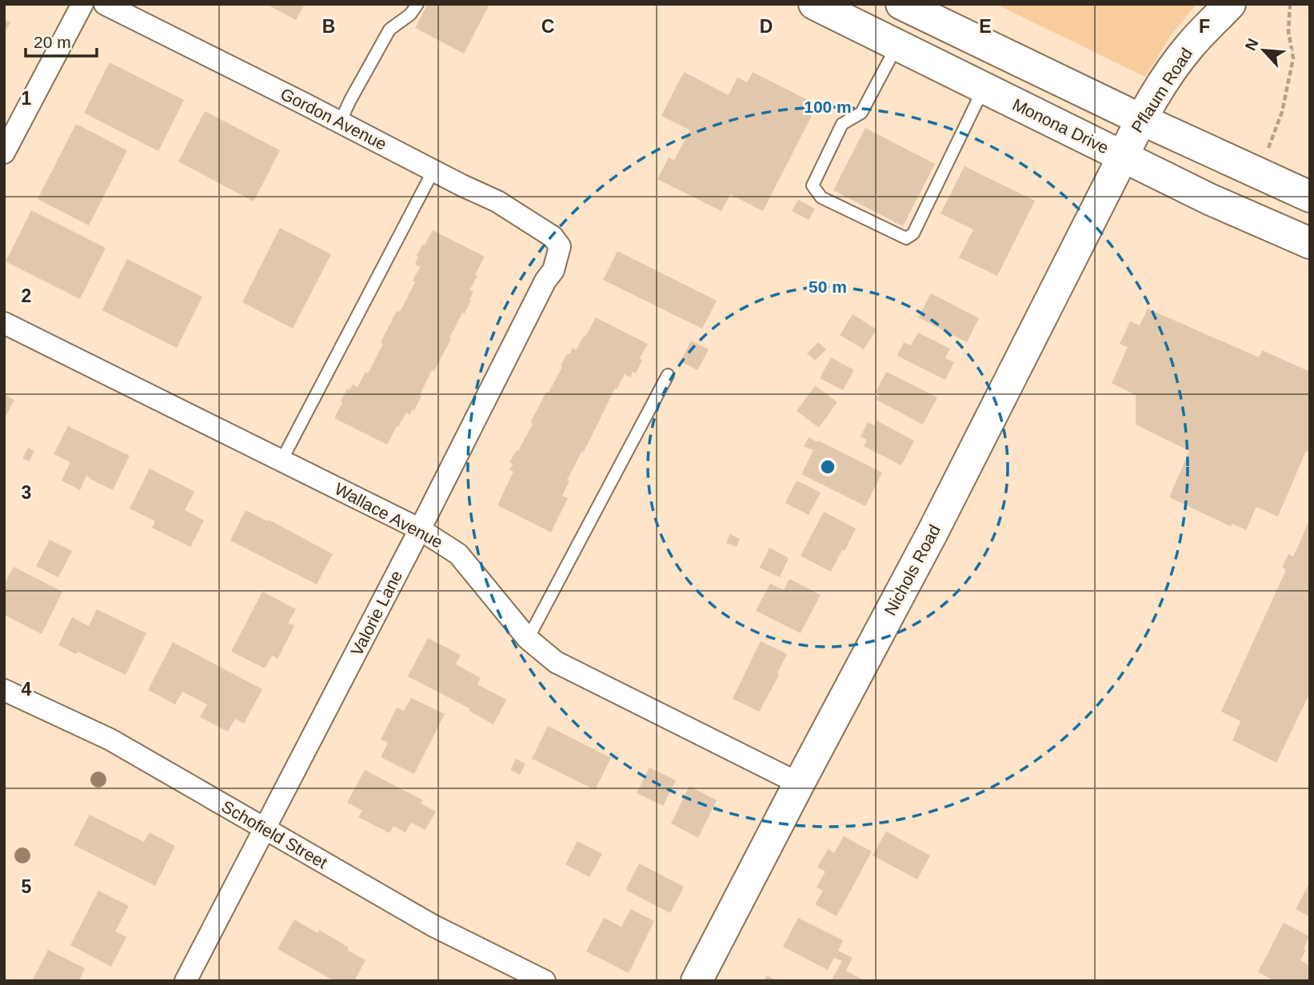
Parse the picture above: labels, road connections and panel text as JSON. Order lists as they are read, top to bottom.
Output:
{
  "streets": {
    "street": [
      "Pflaum Road",
      "Gordon Avenue",
      "Monona Drive",
      "Wallace Avenue",
      "Nichols Road",
      "Valorie Lane",
      "Schofield Street"
    ]
  },
  "crossings": [
    ["Pflaum Road", "Monona Drive"],
    ["Pflaum Road", "Nichols Road"],
    ["Gordon Avenue", "Valorie Lane"],
    ["Monona Drive", "Nichols Road"],
    ["Wallace Avenue", "Nichols Road"],
    ["Wallace Avenue", "Valorie Lane"],
    ["Valorie Lane", "Schofield Street"]
  ],
  "scale_bar": "20 m",
  "north": "top left",
  "grid": {
    "columns": [
      "B",
      "C",
      "D",
      "E",
      "F"
    ],
    "rows": [
      "1",
      "2",
      "3",
      "4",
      "5"
    ]
  },
  "rings": ["100 m", "50 m"]
}
